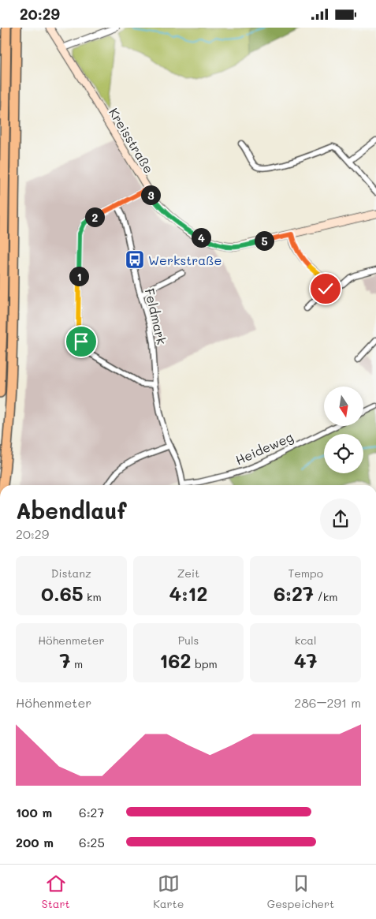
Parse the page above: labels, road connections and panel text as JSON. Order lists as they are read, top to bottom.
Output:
{
  "streets": {
    "main road": ["Kreisstraße"],
    "street": ["Feldmark", "Heideweg"]
  },
  "places": {
    "bus stop": ["Werkstraße"]
  },
  "north": "bottom",
  "page": {
    "status": "20:29",
    "pins": [
      "3",
      "2",
      "4",
      "5",
      "1"
    ],
    "heading": ["Abendlauf", "20:29"],
    "stats": [
      ["Distanz", "0.65 km"],
      ["Zeit", "4:12"],
      ["Tempo", "6:27 /km"],
      ["Höhenmeter", "7 m"],
      ["Puls", "162 bpm"],
      ["kcal", "47"]
    ],
    "chart": ["Höhenmeter", "286–291 m"],
    "list": [
      {
        "name": "100 m",
        "note": "6:27"
      },
      {
        "name": "200 m",
        "note": "6:25"
      }
    ],
    "tabs": ["Start", "Karte", "Gespeichert"]
  }
}
